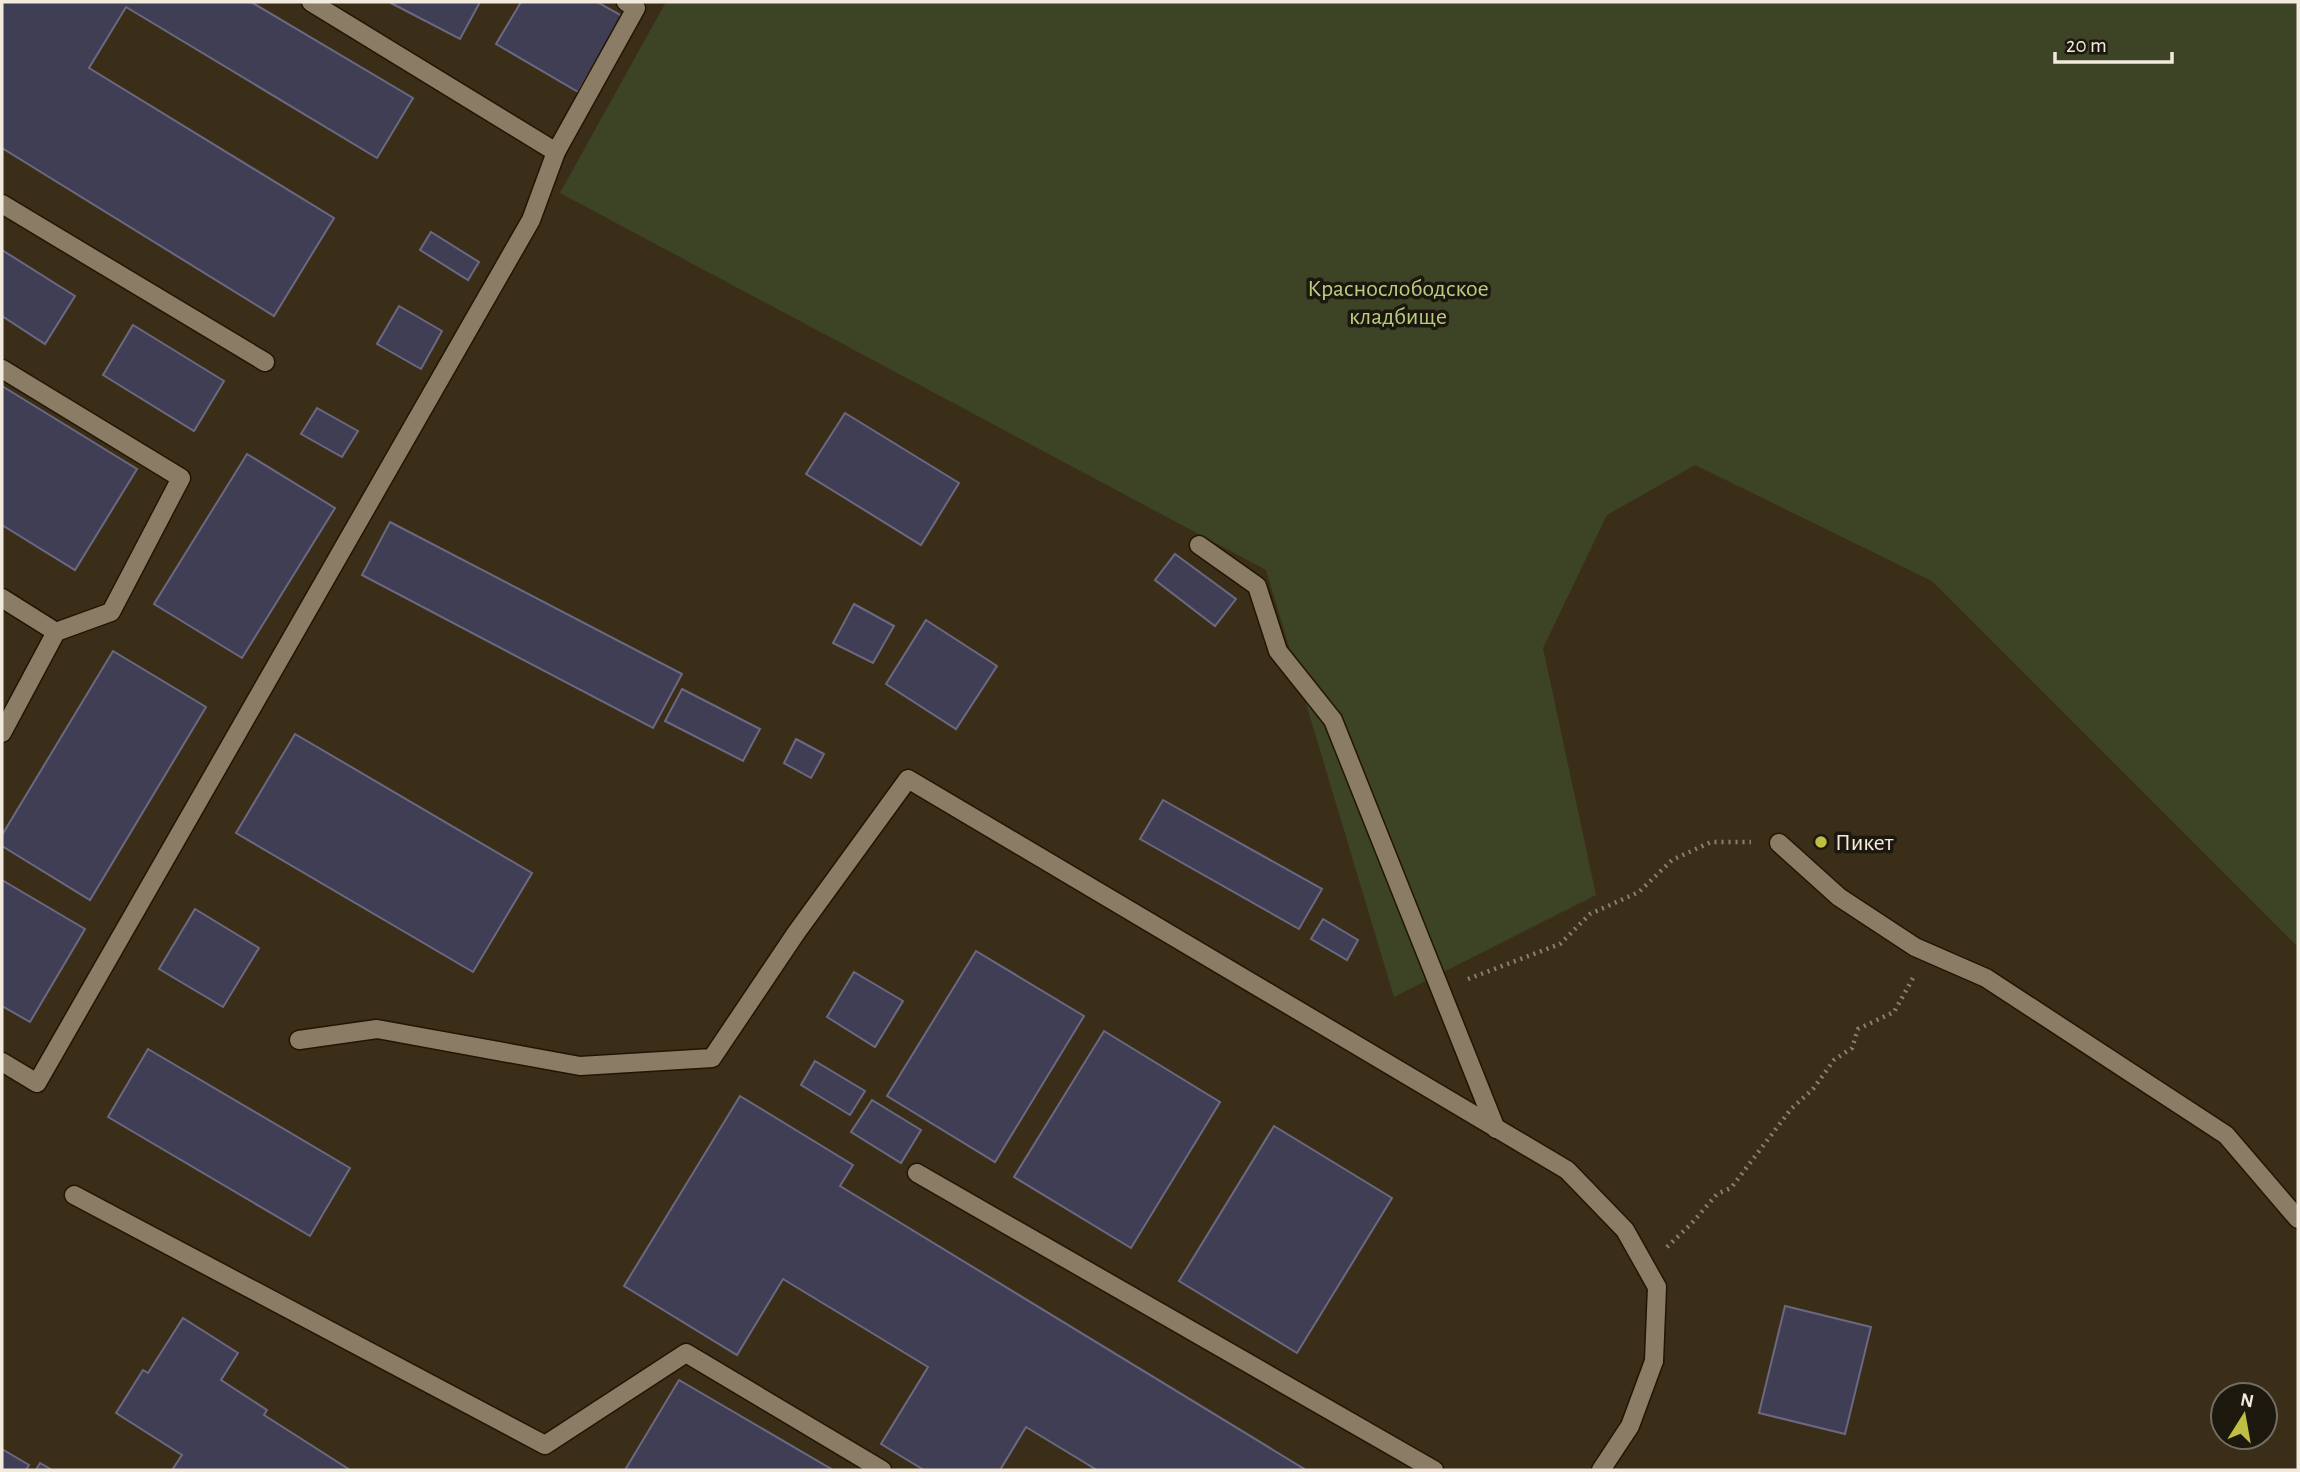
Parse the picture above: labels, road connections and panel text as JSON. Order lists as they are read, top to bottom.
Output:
{
  "parks": ["Краснослободское кладбище"],
  "places": ["Пикет"],
  "scale_bar": "20 m",
  "north": "top"
}
